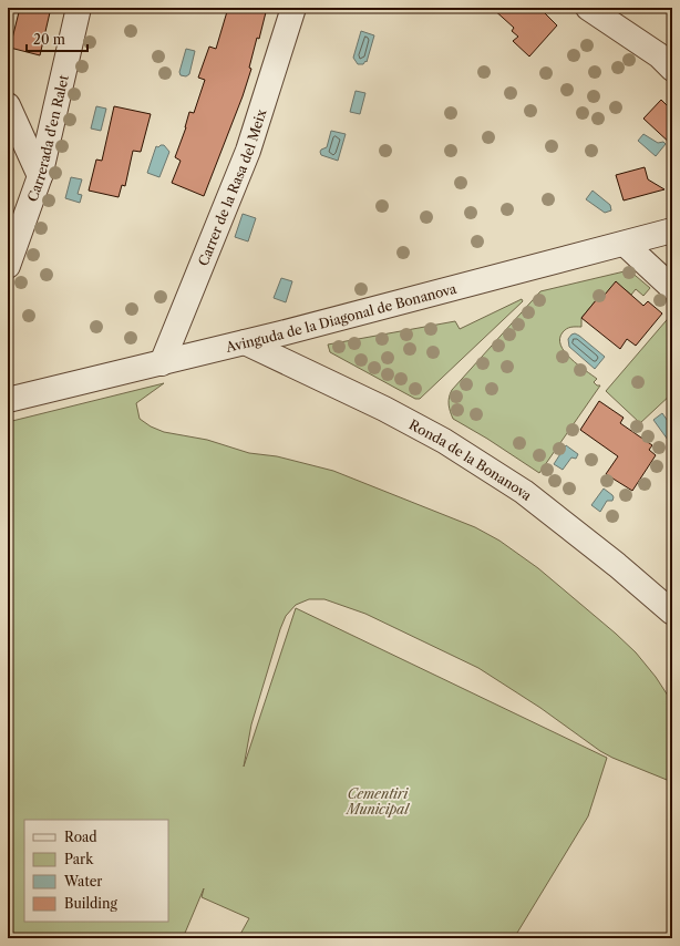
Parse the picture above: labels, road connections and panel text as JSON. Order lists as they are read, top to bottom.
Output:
{
  "streets": {
    "street": [
      "Carrerada d'en Ralet",
      "Carrer de la Rasa del Meix",
      "Avinguda de la Diagonal de Bonanova",
      "Ronda de la Bonanova"
    ]
  },
  "crossings": [
    ["Carrer de la Rasa del Meix", "Avinguda de la Diagonal de Bonanova"],
    ["Avinguda de la Diagonal de Bonanova", "Ronda de la Bonanova"]
  ],
  "parks": ["Cementiri Municipal"],
  "legend": [
    "Road",
    "Park",
    "Water",
    "Building"
  ],
  "scale_bar": "20 m"
}
